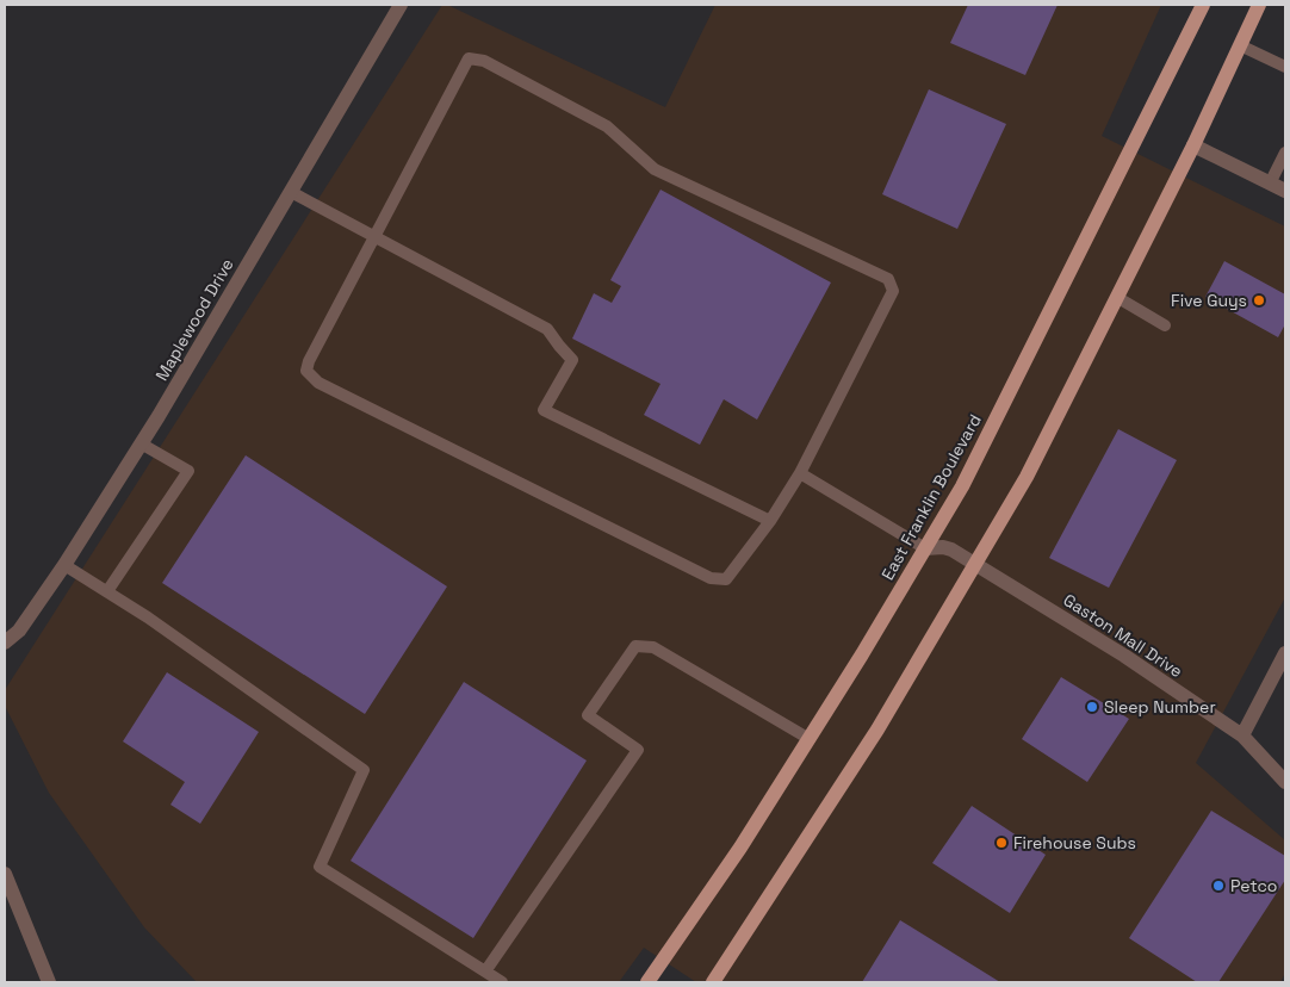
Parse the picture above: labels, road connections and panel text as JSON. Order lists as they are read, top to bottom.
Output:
{
  "streets": {
    "main road": ["East Franklin Boulevard"],
    "street": ["Maplewood Drive", "Gaston Mall Drive"]
  },
  "crossings": [
    ["East Franklin Boulevard", "Gaston Mall Drive"]
  ],
  "places": [
    "Five Guys",
    "Sleep Number",
    "Firehouse Subs",
    "Petco"
  ]
}
